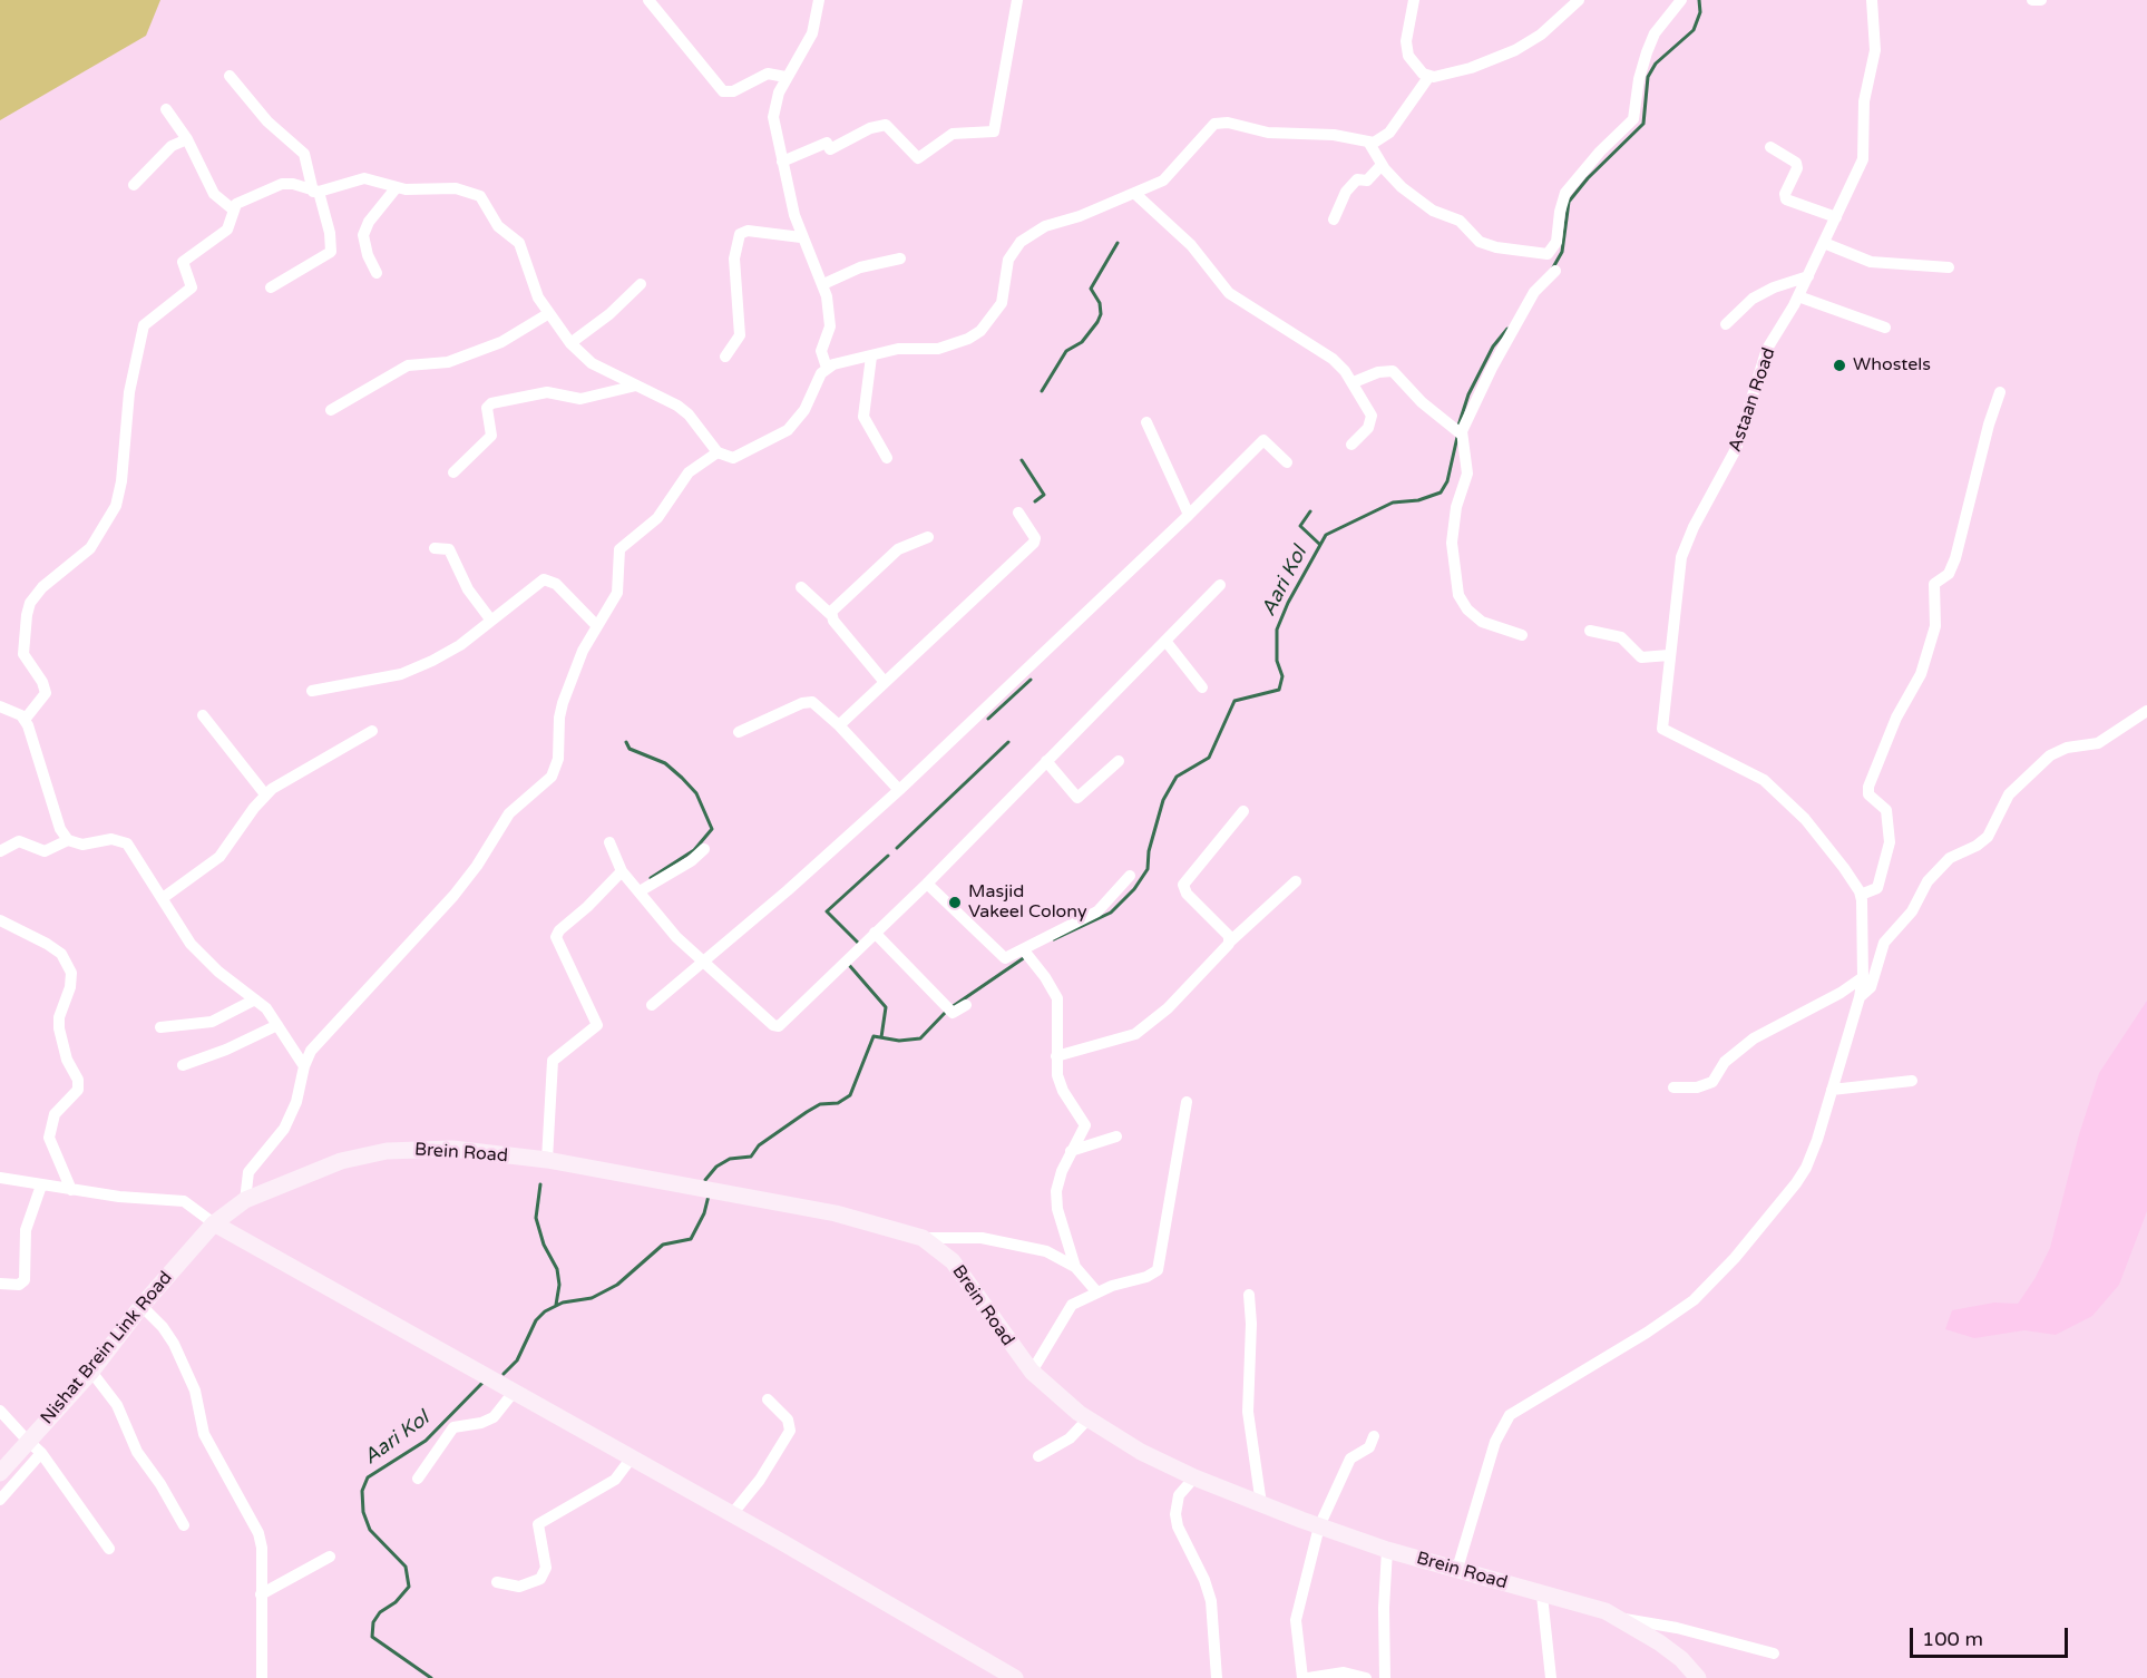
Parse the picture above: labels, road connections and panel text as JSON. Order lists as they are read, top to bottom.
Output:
{
  "streets": {
    "street": ["Astaan Road", "Brein Road", "Nishat Brein Link Road"]
  },
  "crossings": [
    ["Brein Road", "Nishat Brein Link Road"]
  ],
  "water": ["Aari Kol"],
  "places": ["Whostels", "Masjid Vakeel Colony"],
  "scale_bar": "100 m"
}
